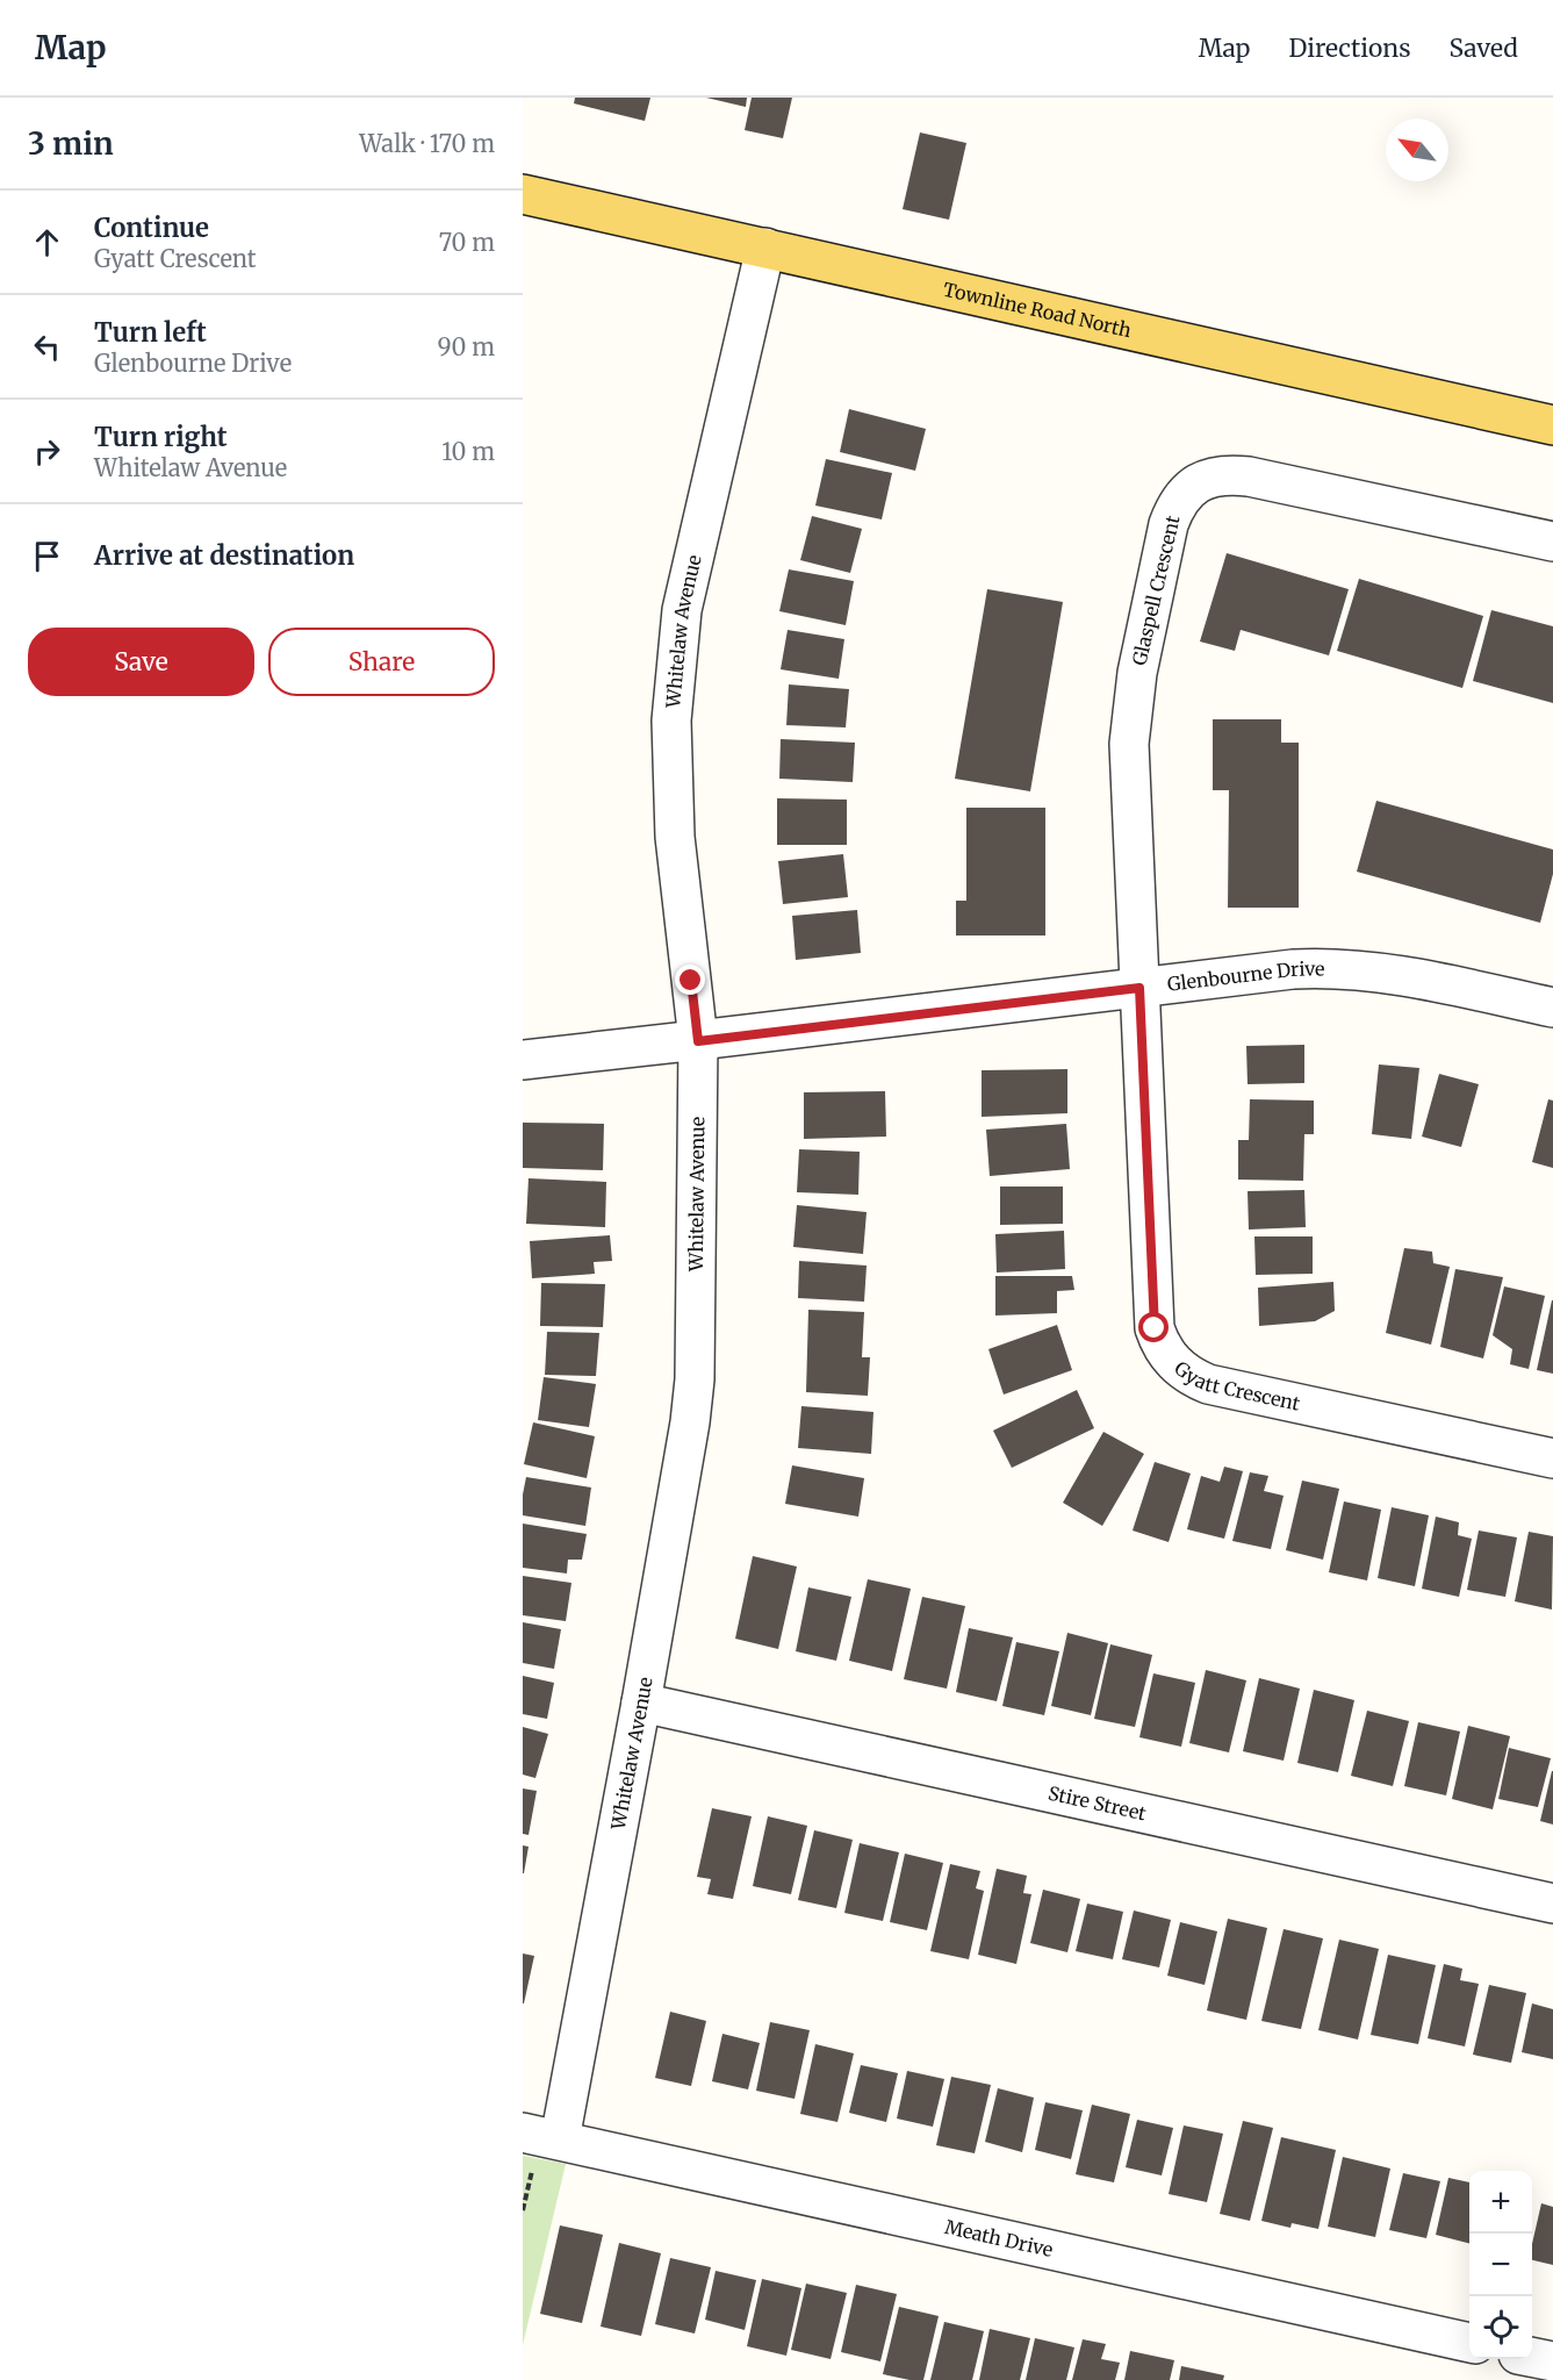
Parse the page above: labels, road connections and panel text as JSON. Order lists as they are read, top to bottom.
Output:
{
  "streets": {
    "main road": ["Townline Road North"],
    "street": [
      "Glaspell Crescent",
      "Whitelaw Avenue",
      "Glenbourne Drive",
      "Gyatt Crescent",
      "Stire Street",
      "Meath Drive"
    ]
  },
  "crossings": [
    ["Townline Road North", "Whitelaw Avenue"],
    ["Glaspell Crescent", "Glenbourne Drive"],
    ["Glaspell Crescent", "Gyatt Crescent"],
    ["Whitelaw Avenue", "Glenbourne Drive"],
    ["Whitelaw Avenue", "Stire Street"],
    ["Whitelaw Avenue", "Meath Drive"],
    ["Glenbourne Drive", "Gyatt Crescent"]
  ],
  "north": "top left",
  "page": {
    "header": "Map",
    "nav": ["Map", "Directions", "Saved"],
    "heading": ["3 min", "Walk · 170 m"],
    "list": [
      ["Continue", "Gyatt Crescent", "70 m"],
      ["Turn left", "Glenbourne Drive", "90 m"],
      ["Turn right", "Whitelaw Avenue", "10 m"],
      "Arrive at destination"
    ],
    "buttons": ["Save", "Share"],
    "map_buttons": ["+", "−"]
  }
}
